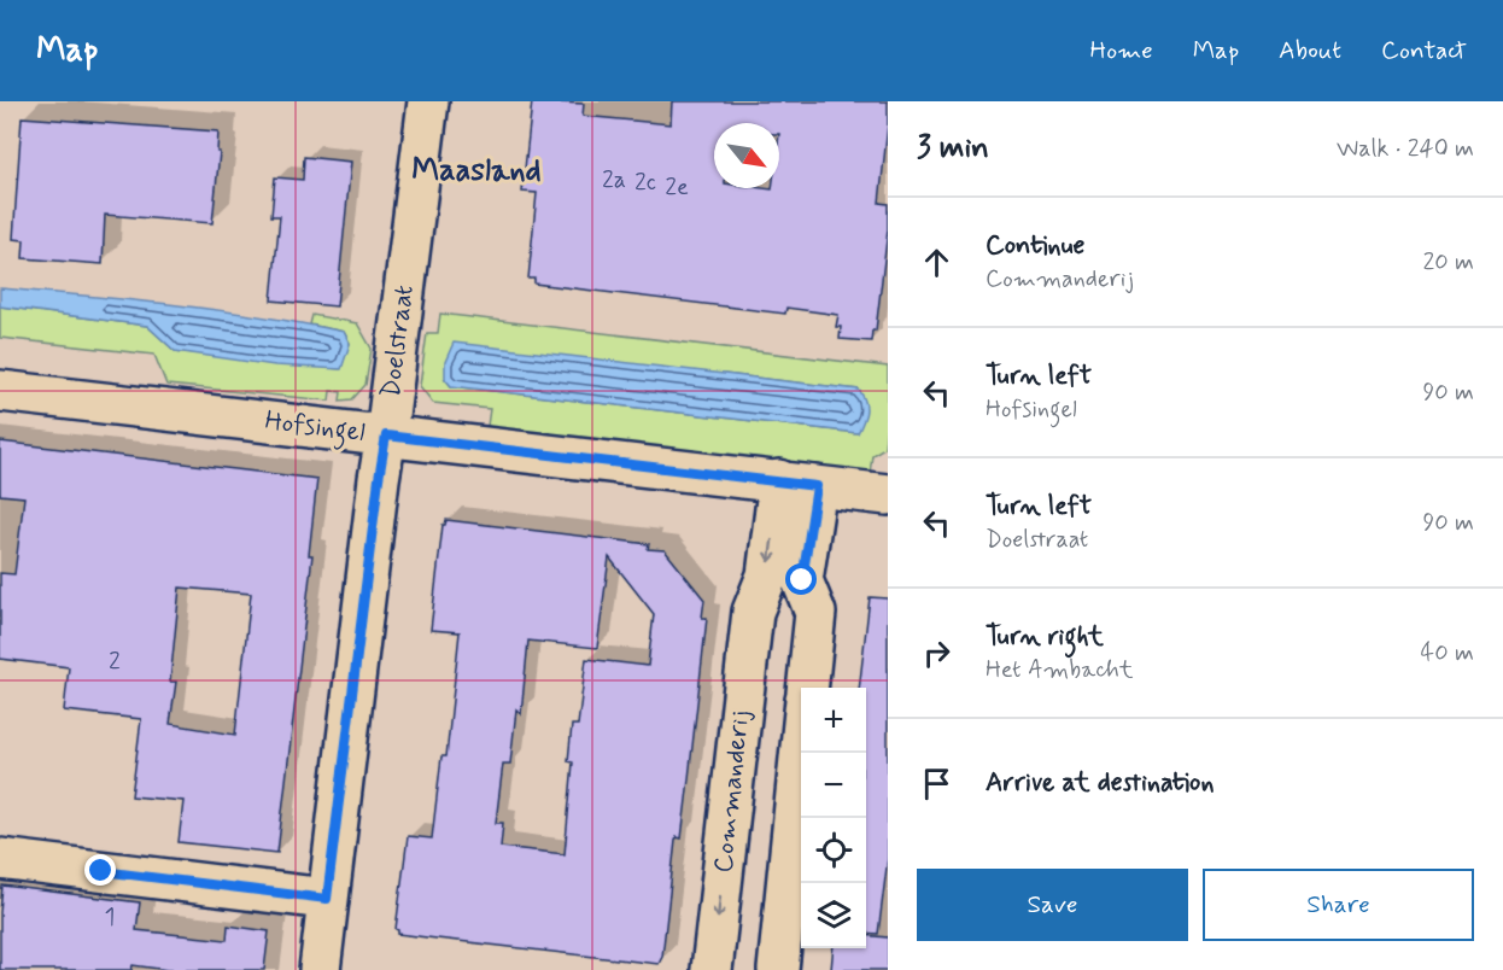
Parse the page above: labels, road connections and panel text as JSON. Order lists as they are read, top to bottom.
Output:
{
  "streets": {
    "street": ["Doelstraat", "Hofsingel", "Commanderij"]
  },
  "crossings": [
    ["Doelstraat", "Hofsingel"],
    ["Hofsingel", "Commanderij"]
  ],
  "districts": ["Maasland"],
  "house_numbers": [
    "2a",
    "2c",
    "2e",
    "2",
    "1"
  ],
  "north": "bottom right",
  "page": {
    "header": "Map",
    "nav": [
      "Home",
      "Map",
      "About",
      "Contact"
    ],
    "heading": ["3 min", "Walk · 240 m"],
    "list": [
      ["Continue", "Commanderij", "20 m"],
      ["Turn left", "Hofsingel", "90 m"],
      ["Turn left", "Doelstraat", "90 m"],
      ["Turn right", "Het Ambacht", "40 m"],
      "Arrive at destination"
    ],
    "map_buttons": ["+", "−"],
    "buttons": ["Save", "Share"]
  }
}
